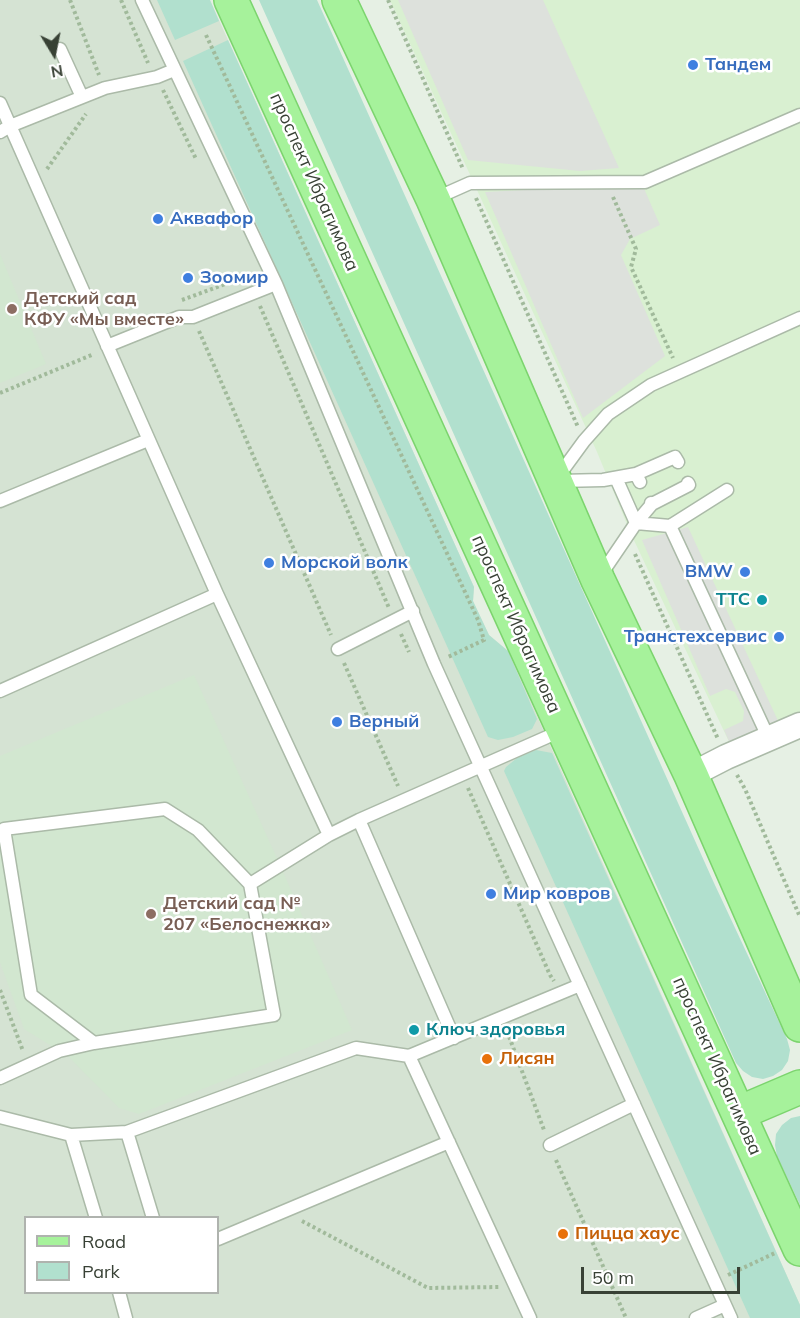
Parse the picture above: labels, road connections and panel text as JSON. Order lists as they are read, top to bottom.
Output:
{
  "streets": {
    "main road": ["проспект Ибрагимова"]
  },
  "places": [
    "Тандем",
    "Аквафор",
    "Зоомир",
    "Детский сад КФУ «Мы вместе»",
    "Морской волк",
    "BMW",
    "ТТС",
    "Транстехсервис",
    "Верный",
    "Мир ковров",
    "Детский сад № 207 «Белоснежка»",
    "Ключ здоровья",
    "Лисян",
    "Пицца хаус"
  ],
  "legend": ["Road", "Park"],
  "scale_bar": "50 m",
  "north": "bottom"
}
